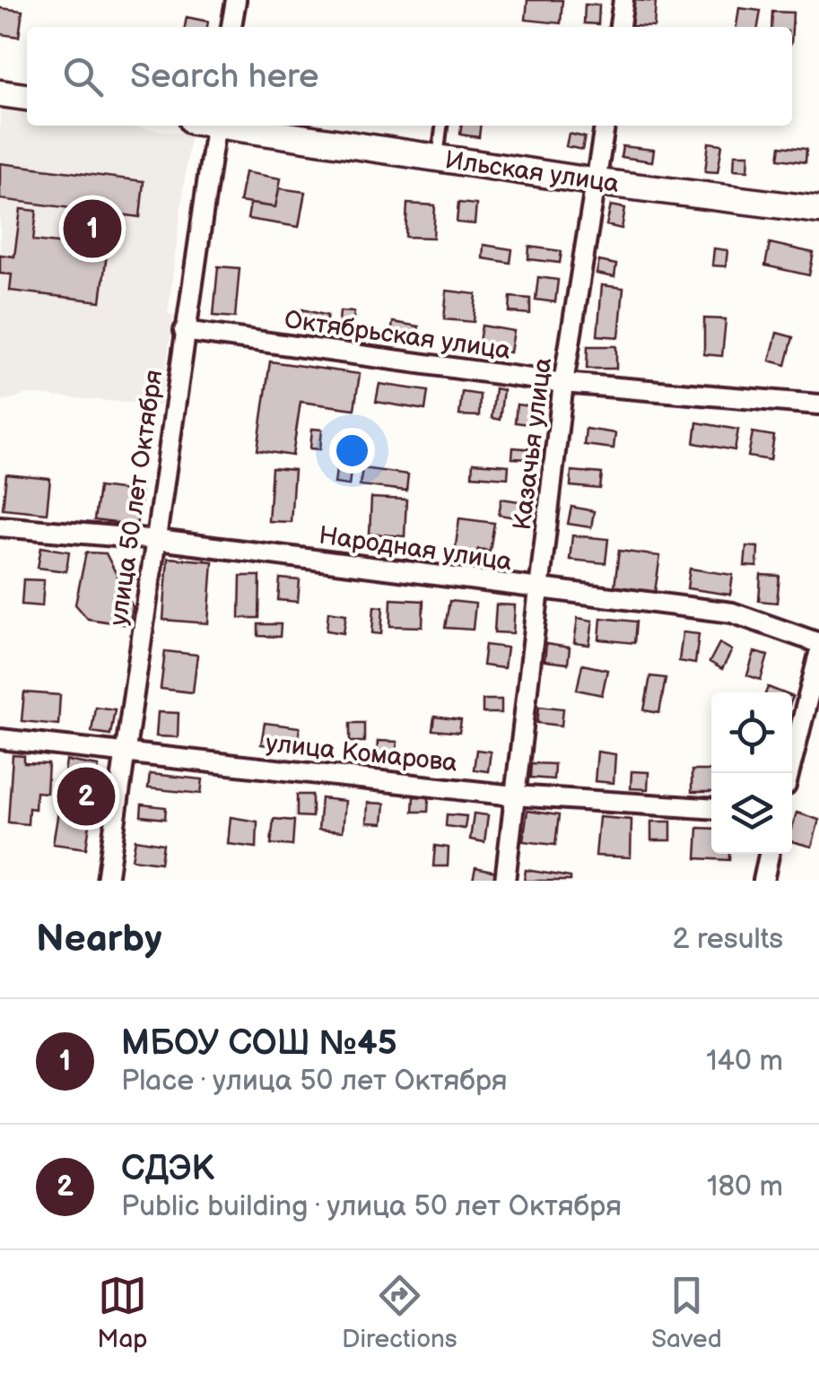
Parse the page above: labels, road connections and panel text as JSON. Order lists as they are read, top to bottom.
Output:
{
  "streets": {
    "street": [
      "Ильская улица",
      "Октябрьская улица",
      "Казачья улица",
      "улица 50 лет Октября",
      "Народная улица",
      "улица Комарова"
    ]
  },
  "crossings": [
    ["Ильская улица", "Казачья улица"],
    ["Октябрьская улица", "Казачья улица"],
    ["Октябрьская улица", "улица 50 лет Октября"],
    ["Казачья улица", "Народная улица"],
    ["Казачья улица", "улица Комарова"],
    ["улица 50 лет Октября", "Народная улица"],
    ["улица 50 лет Октября", "улица Комарова"]
  ],
  "page": {
    "search": "Search here",
    "pins": ["1", "2"],
    "heading": ["Nearby", "2 results"],
    "list": [
      {
        "mark": "1",
        "name": "МБОУ СОШ №45",
        "note": "Place · улица 50 лет Октября",
        "value": "140 m"
      },
      {
        "mark": "2",
        "name": "СДЭК",
        "note": "Public building · улица 50 лет Октября",
        "value": "180 m"
      }
    ],
    "nav": ["Map", "Directions", "Saved"]
  }
}
